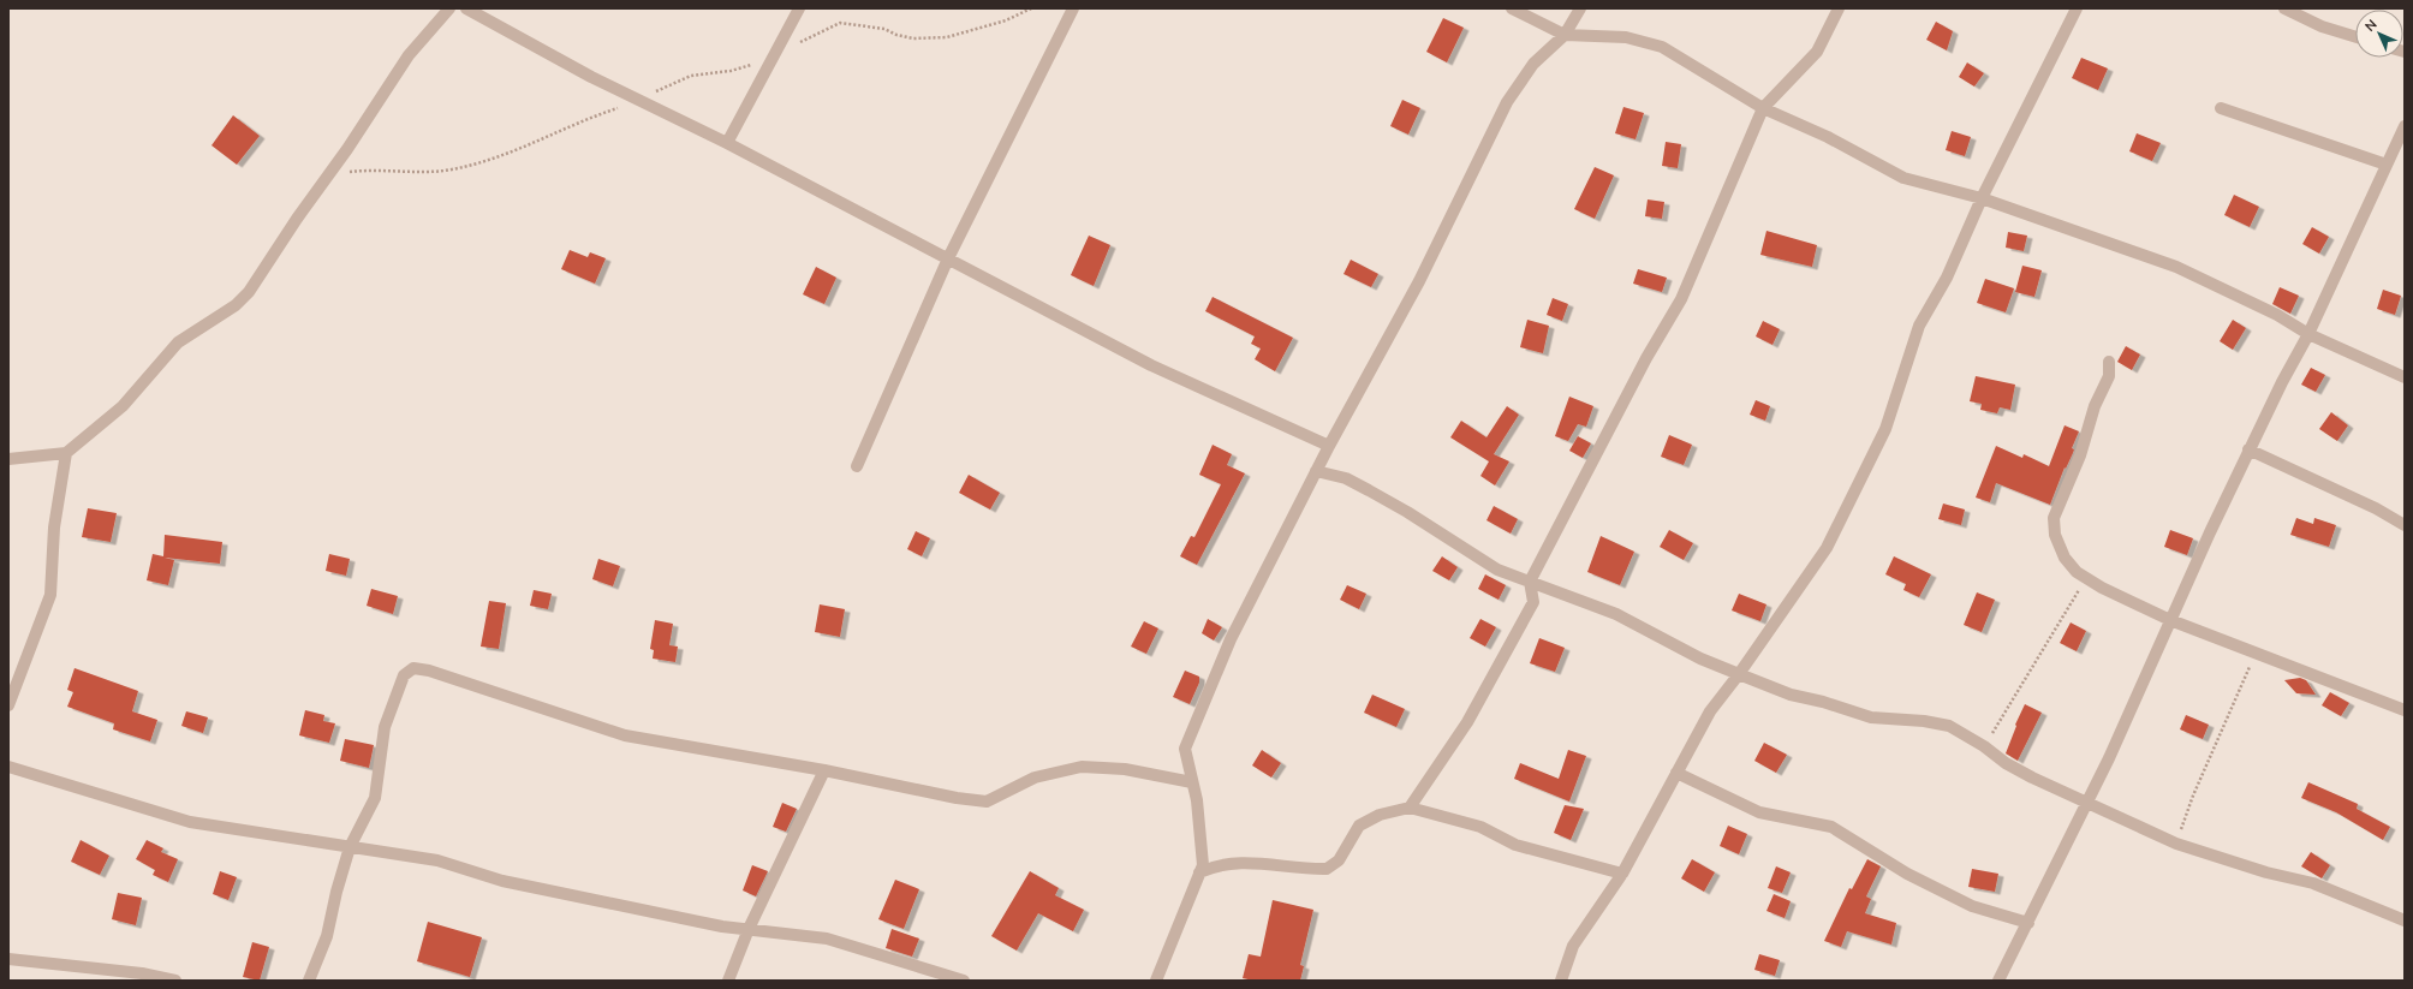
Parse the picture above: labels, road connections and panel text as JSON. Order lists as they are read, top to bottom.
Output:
{
  "north": "top left"
}
